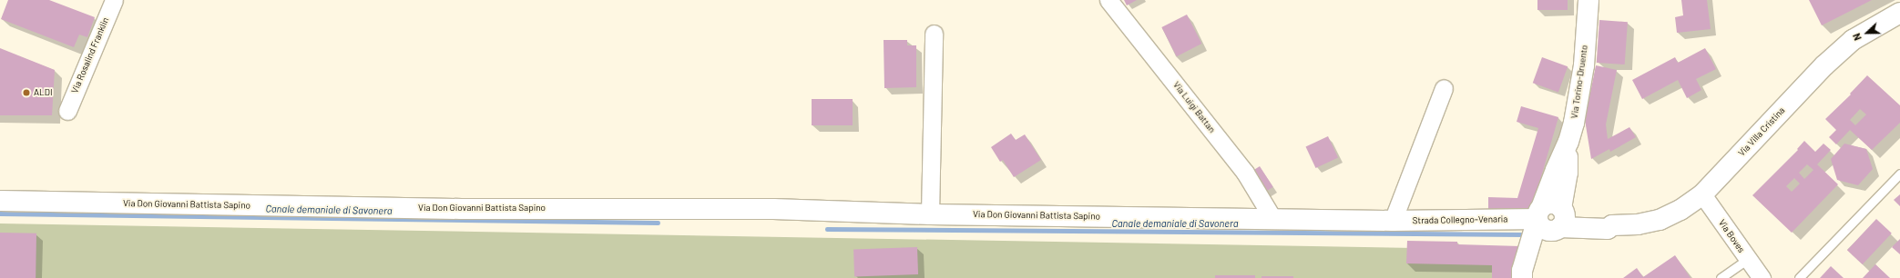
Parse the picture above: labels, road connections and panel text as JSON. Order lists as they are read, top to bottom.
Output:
{
  "streets": {
    "street": [
      "Via Rosalind Franklin",
      "Via Torino-Druento",
      "Via Luigi Battan",
      "Via Villa Cristina",
      "Via Don Giovanni Battista Sapino",
      "Strada Collegno-Venaria",
      "Via Boves"
    ]
  },
  "crossings": [
    ["Via Torino-Druento", "Via Villa Cristina"],
    ["Via Torino-Druento", "Strada Collegno-Venaria"],
    ["Via Luigi Battan", "Via Don Giovanni Battista Sapino"],
    ["Via Villa Cristina", "Strada Collegno-Venaria"],
    ["Via Villa Cristina", "Via Boves"],
    ["Via Don Giovanni Battista Sapino", "Strada Collegno-Venaria"]
  ],
  "water": ["Canale demaniale di Savonera"],
  "places": ["ALDI"],
  "north": "left"
}
